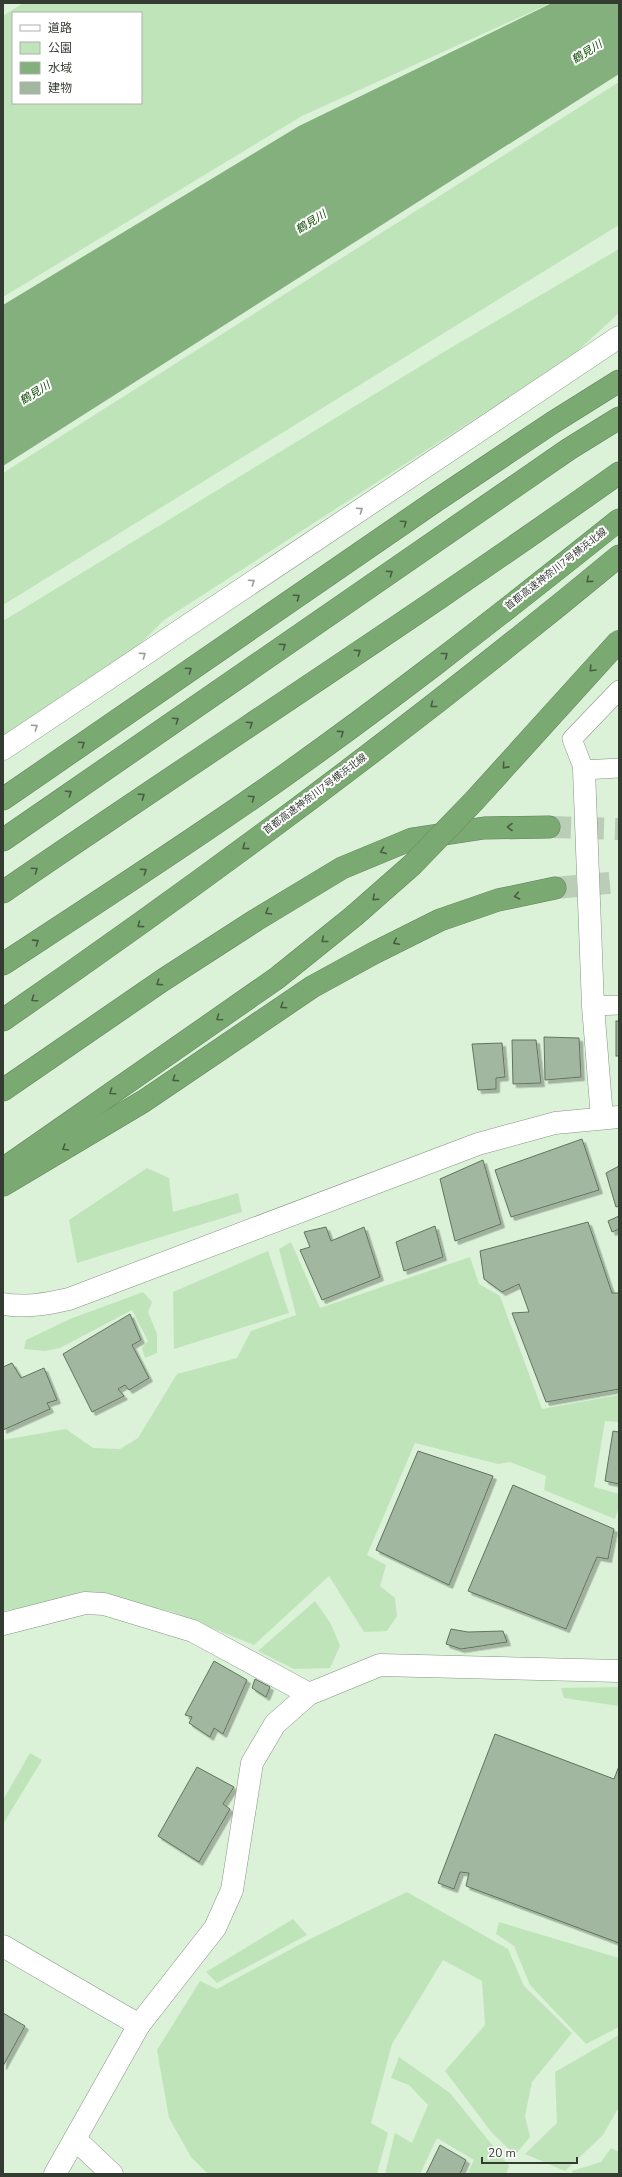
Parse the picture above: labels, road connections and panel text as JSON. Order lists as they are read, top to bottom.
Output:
{
  "streets": {
    "highway": ["首都高速神奈川7号横浜北線"]
  },
  "water": ["鶴見川"],
  "legend": [
    "道路",
    "公園",
    "水域",
    "建物"
  ],
  "scale_bar": "20 m"
}
